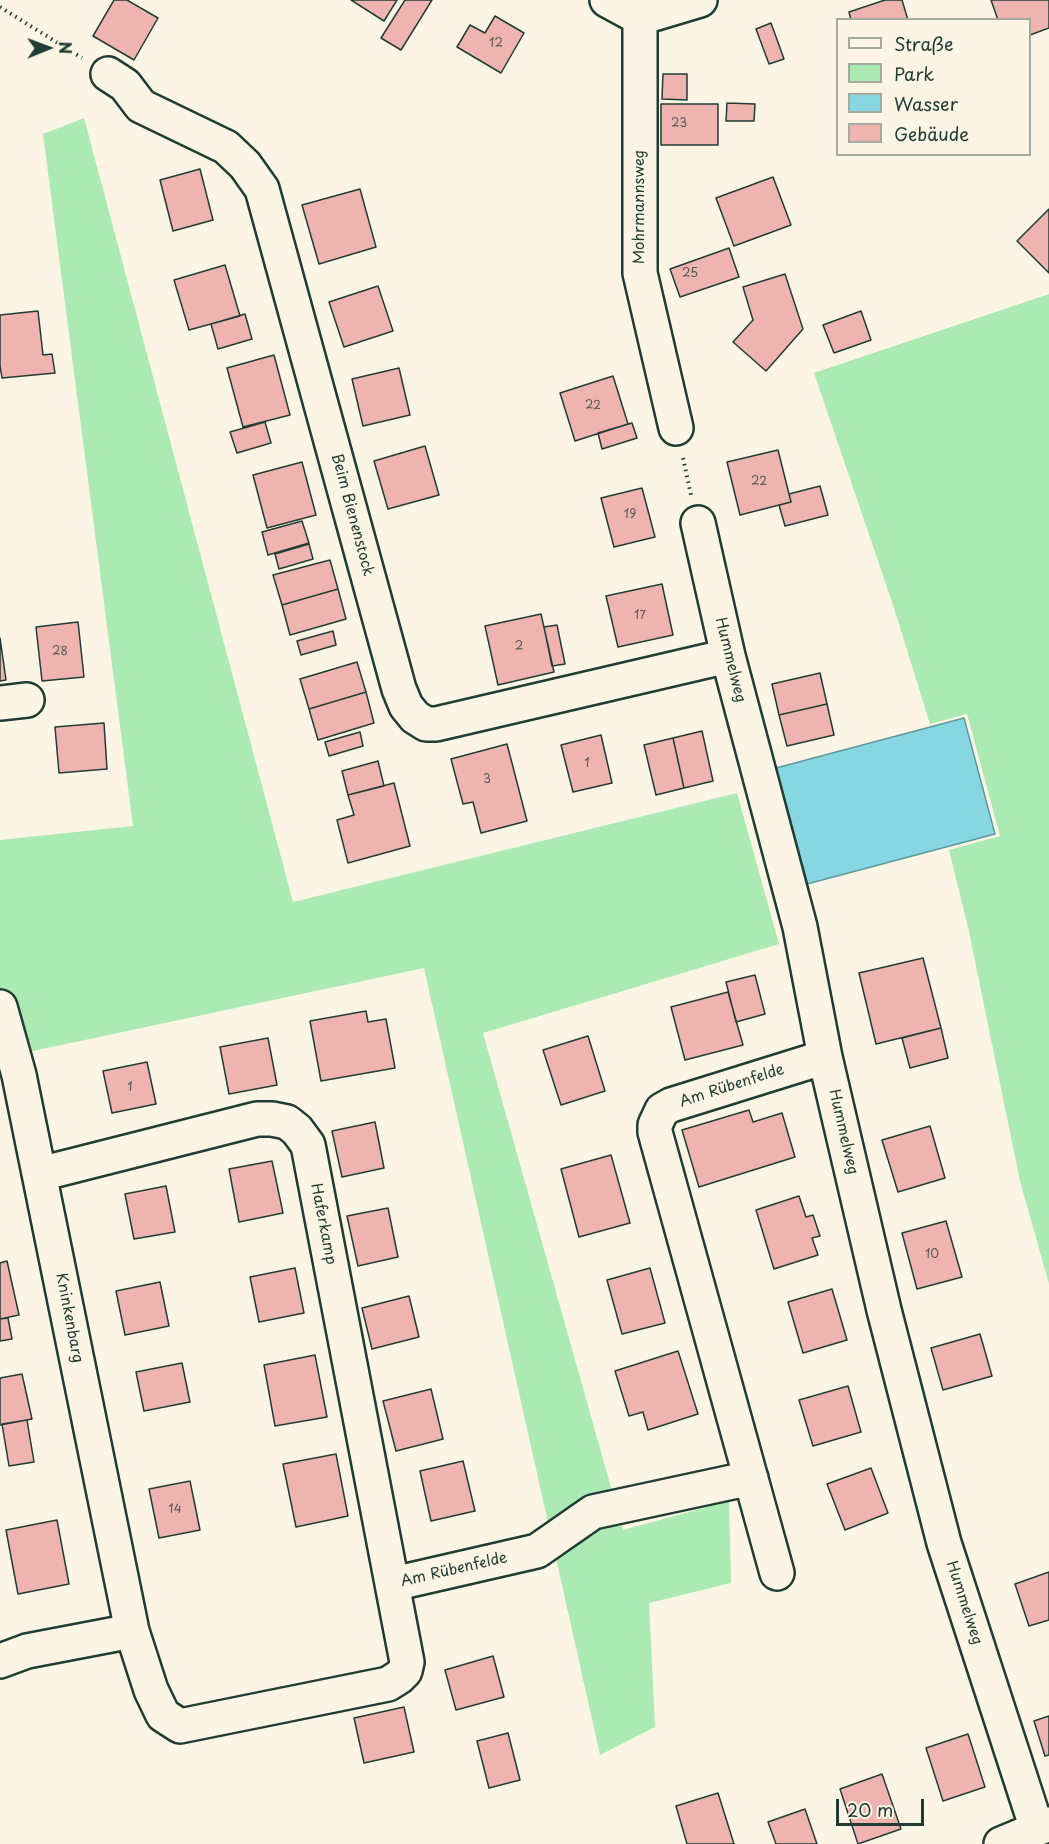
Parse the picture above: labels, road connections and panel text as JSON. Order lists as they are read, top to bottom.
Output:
{
  "streets": {
    "street": [
      "Mohrmannsweg",
      "Beim Bienenstock",
      "Hummelweg",
      "Am Rübenfelde",
      "Haferkamp",
      "Kninkenbarg"
    ]
  },
  "crossings": [
    ["Beim Bienenstock", "Hummelweg"],
    ["Hummelweg", "Am Rübenfelde"],
    ["Am Rübenfelde", "Haferkamp"],
    ["Am Rübenfelde", "Kninkenbarg"],
    ["Haferkamp", "Kninkenbarg"]
  ],
  "house_numbers": [
    "12",
    "23",
    "25",
    "22",
    "22",
    "19",
    "17",
    "2",
    "28",
    "1",
    "3",
    "1",
    "10",
    "14"
  ],
  "legend": [
    "Straße",
    "Park",
    "Wasser",
    "Gebäude"
  ],
  "scale_bar": "20 m",
  "north": "right"
}
